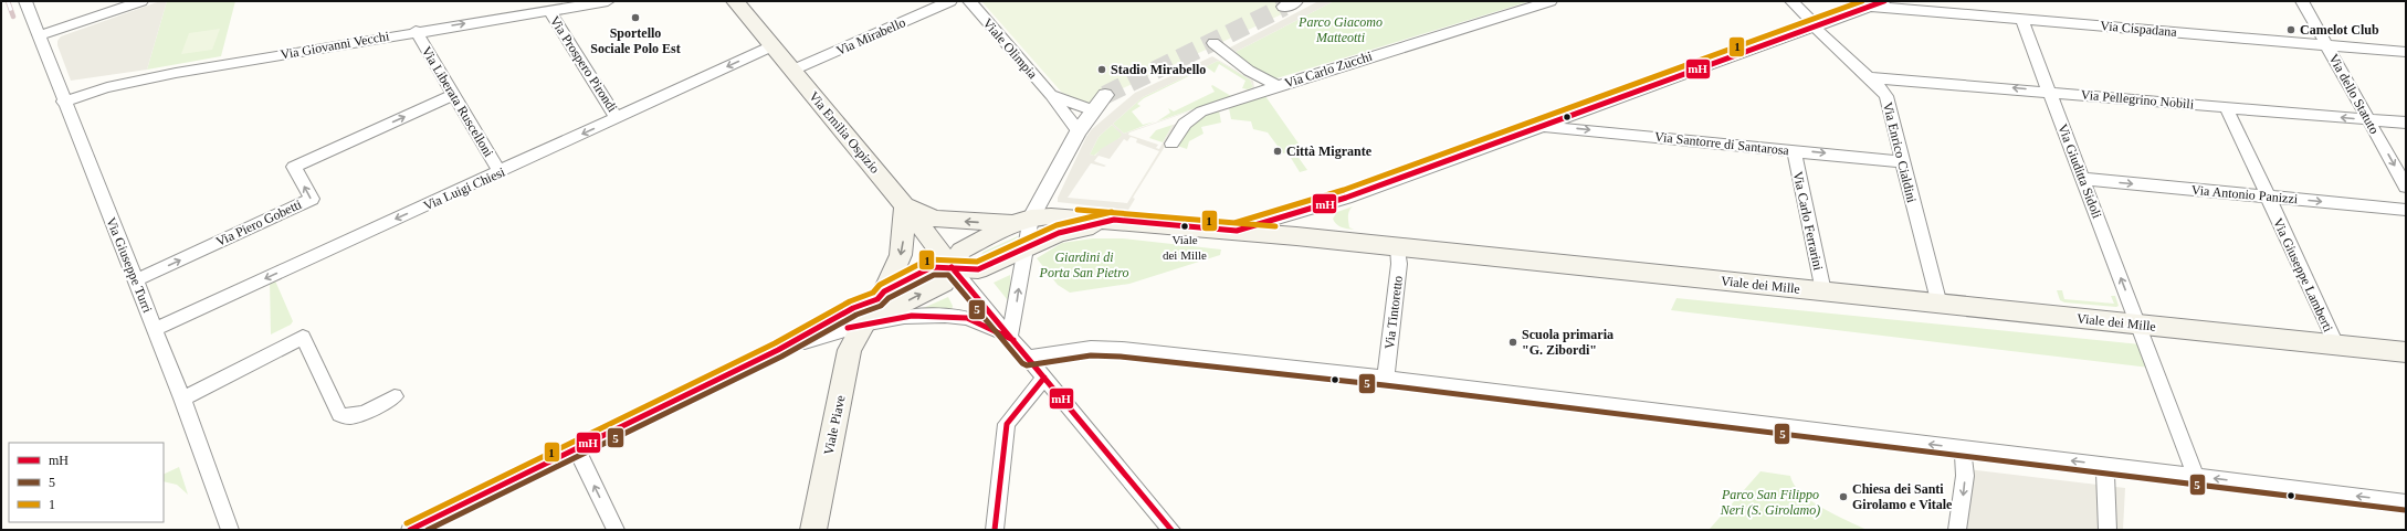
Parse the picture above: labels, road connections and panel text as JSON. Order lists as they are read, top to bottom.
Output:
{
  "streets": {
    "main road": ["Via Emilia Ospizio", "Viale dei Mille", "Viale Piave"],
    "street": [
      "Via Cispadana",
      "Via Mirabello",
      "Via Giovanni Vecchi",
      "Viale Olimpia",
      "Via Prospero Pirondi",
      "Via Carlo Zucchi",
      "Via dello Statuto",
      "Via Pellegrino Nobili",
      "Via Liberata Ruscelloni",
      "Via Santorre di Santarosa",
      "Via Enrico Cialdini",
      "Via Giuditta Sidoli",
      "Via Luigi Chiesi",
      "Via Antonio Panizzi",
      "Via Carlo Ferrarini",
      "Via Piero Gobetti",
      "Via Giuseppe Turri",
      "Via Giuseppe Lamberti",
      "Via Tintoretto"
    ]
  },
  "crossings": [
    ["Via Cispadana", "Via dello Statuto"],
    ["Via Cispadana", "Via Giuditta Sidoli"],
    ["Via Mirabello", "Via Emilia Ospizio"],
    ["Via Giovanni Vecchi", "Via Prospero Pirondi"],
    ["Via Giovanni Vecchi", "Via Liberata Ruscelloni"],
    ["Via Giovanni Vecchi", "Via Giuseppe Turri"],
    ["Via Prospero Pirondi", "Via Luigi Chiesi"],
    ["Via dello Statuto", "Via Pellegrino Nobili"],
    ["Via Pellegrino Nobili", "Via Enrico Cialdini"],
    ["Via Pellegrino Nobili", "Via Giuditta Sidoli"],
    ["Via Pellegrino Nobili", "Via Giuseppe Lamberti"],
    ["Via Liberata Ruscelloni", "Via Luigi Chiesi"],
    ["Via Liberata Ruscelloni", "Via Piero Gobetti"],
    ["Via Emilia Ospizio", "Via Luigi Chiesi"],
    ["Via Emilia Ospizio", "Viale dei Mille"],
    ["Via Emilia Ospizio", "Viale Piave"],
    ["Via Santorre di Santarosa", "Via Enrico Cialdini"],
    ["Via Santorre di Santarosa", "Via Carlo Ferrarini"],
    ["Via Enrico Cialdini", "Viale dei Mille"],
    ["Via Giuditta Sidoli", "Via Antonio Panizzi"],
    ["Via Giuditta Sidoli", "Viale dei Mille"],
    ["Via Luigi Chiesi", "Via Giuseppe Turri"],
    ["Via Antonio Panizzi", "Via Giuseppe Lamberti"],
    ["Via Carlo Ferrarini", "Viale dei Mille"],
    ["Via Piero Gobetti", "Via Giuseppe Turri"],
    ["Via Giuseppe Lamberti", "Viale dei Mille"],
    ["Viale dei Mille", "Via Tintoretto"],
    ["Viale dei Mille", "Viale Piave"]
  ],
  "one_way": [
    "Via dello Statuto",
    "Via Pellegrino Nobili",
    "Via Luigi Chiesi",
    "Via Antonio Panizzi",
    "Via Piero Gobetti"
  ],
  "parks": ["Parco Giacomo Matteotti", "Giardini di Porta San Pietro", "Parco San Filippo Neri (S. Girolamo)"],
  "places": [
    "Sportello Sociale Polo Est",
    "Camelot Club",
    "Stadio Mirabello",
    "Città Migrante",
    "Viale dei Mille",
    "Scuola primaria \"G. Zibordi\"",
    "Chiesa dei Santi Girolamo e Vitale"
  ],
  "lines": ["transit line mH", "transit line 1", "transit line 5"],
  "legend": ["mH", "5", "1"]
}
